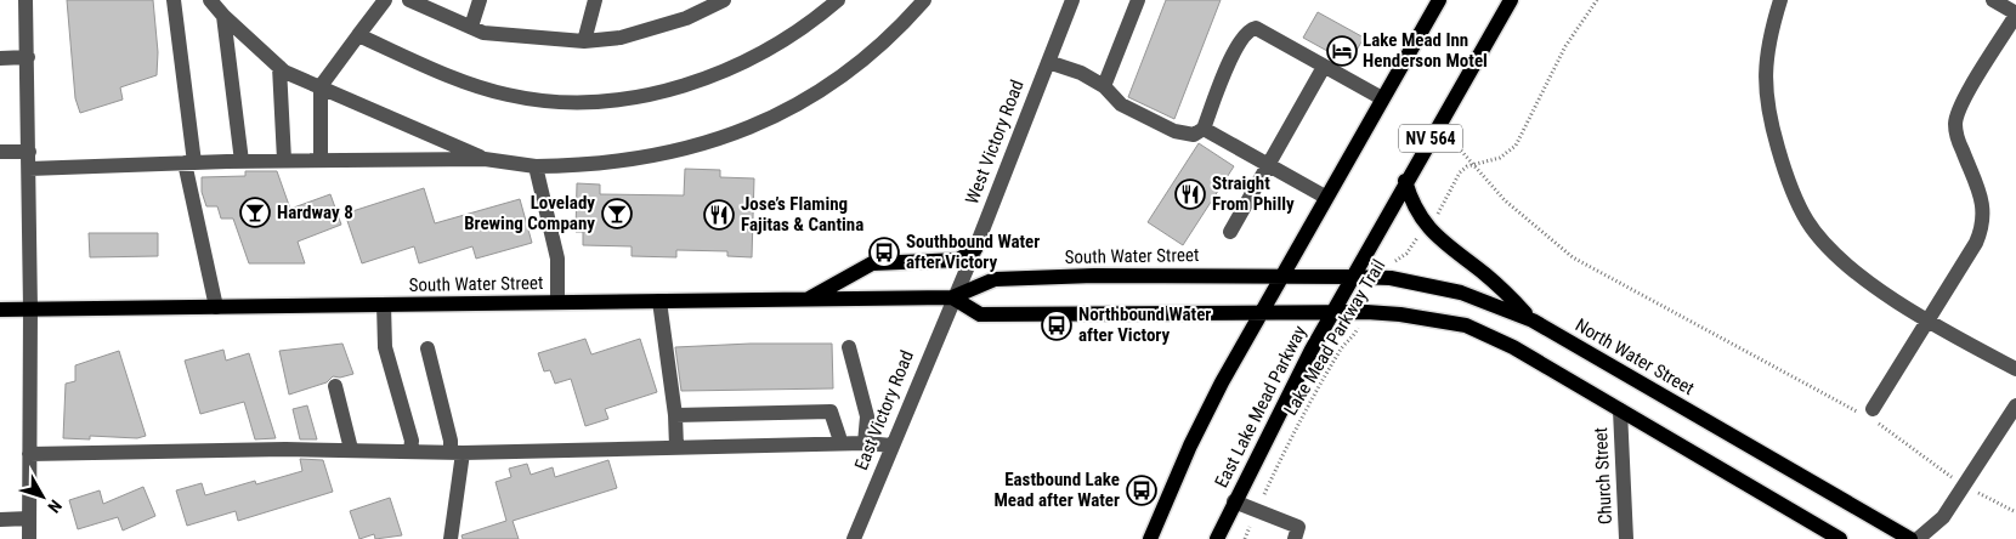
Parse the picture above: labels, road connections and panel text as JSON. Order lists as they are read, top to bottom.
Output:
{
  "streets": {
    "main road": [
      "NV 564",
      "South Water Street",
      "North Water Street",
      "East Lake Mead Parkway"
    ],
    "street": ["West Victory Road", "East Victory Road", "Church Street"],
    "path": ["Lake Mead Parkway Trail"]
  },
  "crossings": [
    ["NV 564", "North Water Street"],
    ["NV 564", "East Lake Mead Parkway"],
    ["West Victory Road", "South Water Street"],
    ["West Victory Road", "East Victory Road"],
    ["South Water Street", "North Water Street"],
    ["South Water Street", "East Victory Road"],
    ["Lake Mead Parkway Trail", "North Water Street"],
    ["North Water Street", "East Lake Mead Parkway"]
  ],
  "places": {
    "hotel": ["Lake Mead Inn Henderson Motel"],
    "restaurant": ["Straight From Philly", "Jose’s Flaming Fajitas & Cantina"],
    "bar": ["Hardway 8", "Lovelady Brewing Company"],
    "bus stop": ["Southbound Water after Victory", "Northbound Water after Victory", "Eastbound Lake Mead after Water"]
  },
  "north": "bottom right"
}
